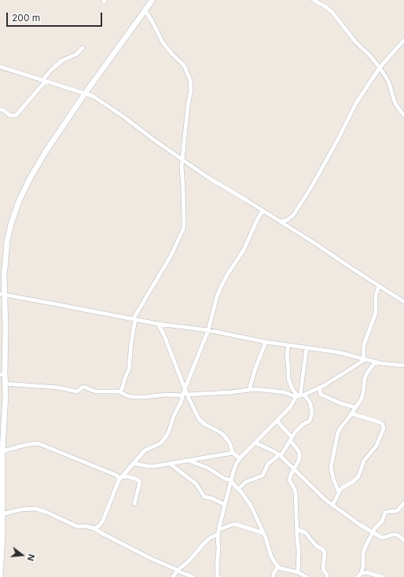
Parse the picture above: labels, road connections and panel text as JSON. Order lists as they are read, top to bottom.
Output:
{
  "scale_bar": "200 m",
  "north": "right"
}
